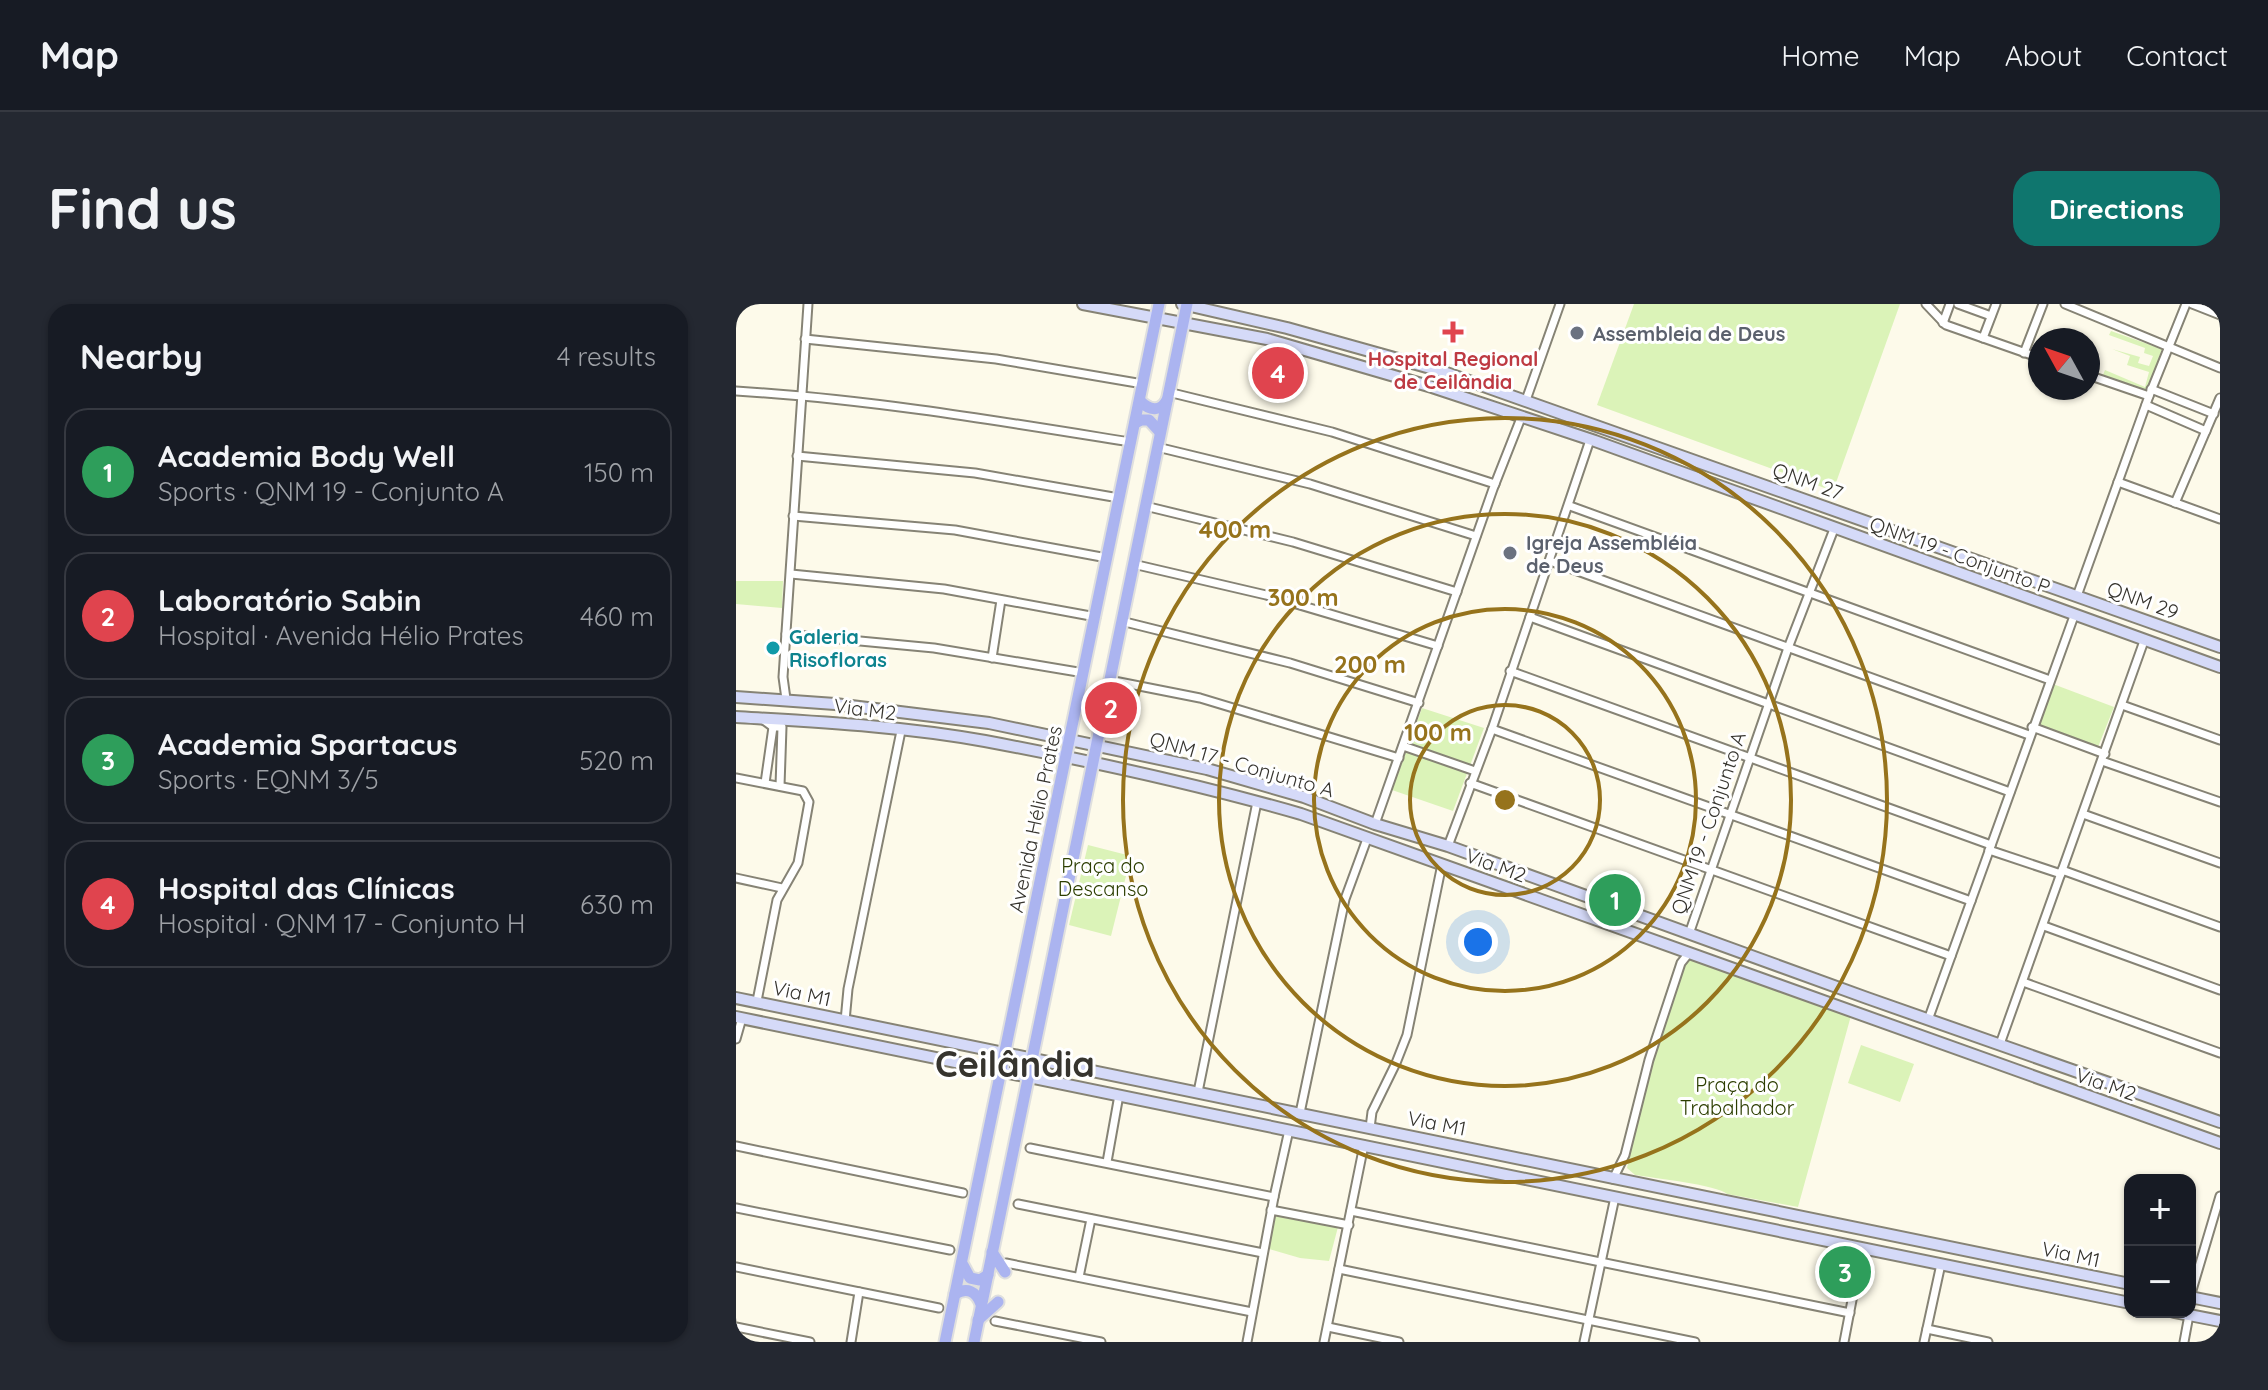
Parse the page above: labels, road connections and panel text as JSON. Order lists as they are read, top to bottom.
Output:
{
  "streets": {
    "main road": [
      "QNM 27",
      "QNM 19 - Conjunto P",
      "QNM 29",
      "Via M2",
      "QNM 17 - Conjunto A",
      "Avenida Hélio Prates",
      "QNM 19 - Conjunto A",
      "Via M1"
    ]
  },
  "crossings": [
    ["QNM 27", "QNM 29"],
    ["QNM 19 - Conjunto P", "QNM 19 - Conjunto A"],
    ["Via M2", "QNM 17 - Conjunto A"],
    ["Via M2", "Avenida Hélio Prates"],
    ["Via M2", "QNM 19 - Conjunto A"],
    ["Avenida Hélio Prates", "Via M1"]
  ],
  "districts": ["Ceilândia"],
  "parks": ["Praça do Descanso", "Praça do Trabalhador"],
  "places": {
    "health": ["Hospital Regional de Ceilândia"],
    "other": ["Assembleia de Deus", "Igreja Assembléia de Deus", "Galeria Risofloras"]
  },
  "north": "top left",
  "page": {
    "header": "Map",
    "nav": [
      "Home",
      "Map",
      "About",
      "Contact"
    ],
    "buttons": "Directions",
    "title": "Find us",
    "heading": ["Nearby", "4 results"],
    "pins": [
      "4",
      "2",
      "1",
      "3"
    ],
    "list": [
      {
        "mark": "1",
        "name": "Academia Body Well",
        "note": "Sports · QNM 19 - Conjunto A",
        "value": "150 m"
      },
      {
        "mark": "2",
        "name": "Laboratório Sabin",
        "note": "Hospital · Avenida Hélio Prates",
        "value": "460 m"
      },
      {
        "mark": "3",
        "name": "Academia Spartacus",
        "note": "Sports · EQNM 3/5",
        "value": "520 m"
      },
      {
        "mark": "4",
        "name": "Hospital das Clínicas",
        "note": "Hospital · QNM 17 - Conjunto H",
        "value": "630 m"
      }
    ],
    "map_buttons": ["+", "−"]
  },
  "rings": [
    "400 m",
    "300 m",
    "200 m",
    "100 m"
  ]
}
